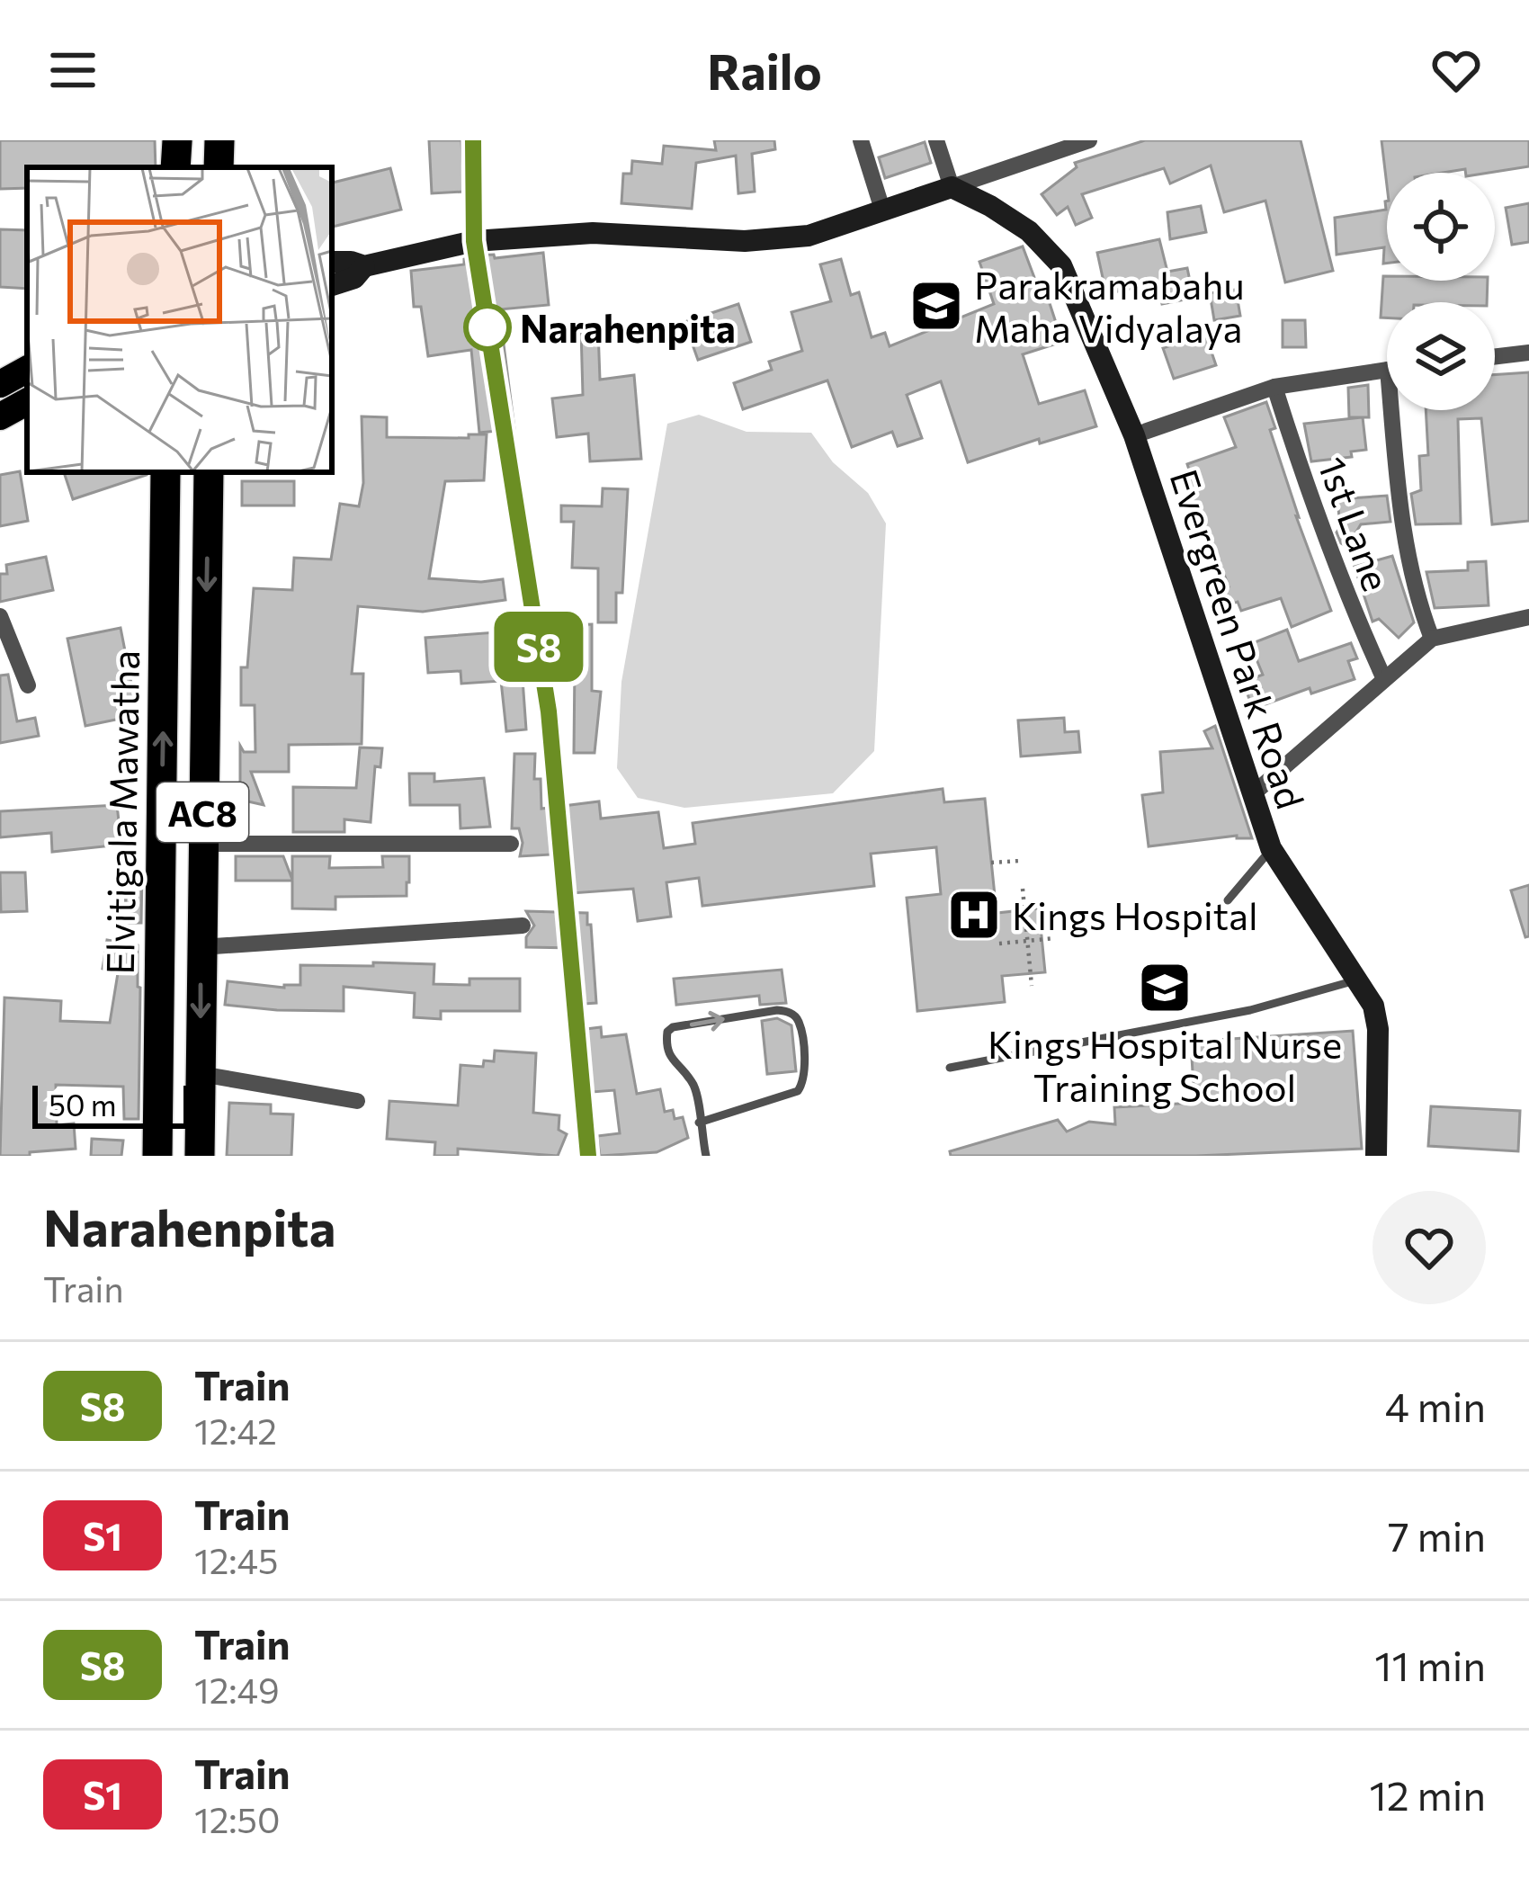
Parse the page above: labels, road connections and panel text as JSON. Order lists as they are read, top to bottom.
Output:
{
  "streets": {
    "highway": ["Elvitigala Mawatha", "AC8"],
    "street": ["1st Lane", "Evergreen Park Road"]
  },
  "places": {
    "school or university": ["Parakramabahu Maha Vidyalaya", "Kings Hospital Nurse Training School"],
    "other": ["Narahenpita"],
    "hospital": ["Kings Hospital"]
  },
  "scale_bar": "50 m",
  "page": {
    "header": "Railo",
    "on_map": "S8",
    "scale": "50 m",
    "heading": ["Narahenpita", "Train"],
    "list": [
      {
        "mark": "S8",
        "name": "Train",
        "note": "12:42",
        "value": "4 min"
      },
      {
        "mark": "S1",
        "name": "Train",
        "note": "12:45",
        "value": "7 min"
      },
      {
        "mark": "S8",
        "name": "Train",
        "note": "12:49",
        "value": "11 min"
      },
      {
        "mark": "S1",
        "name": "Train",
        "note": "12:50",
        "value": "12 min"
      }
    ]
  }
}
